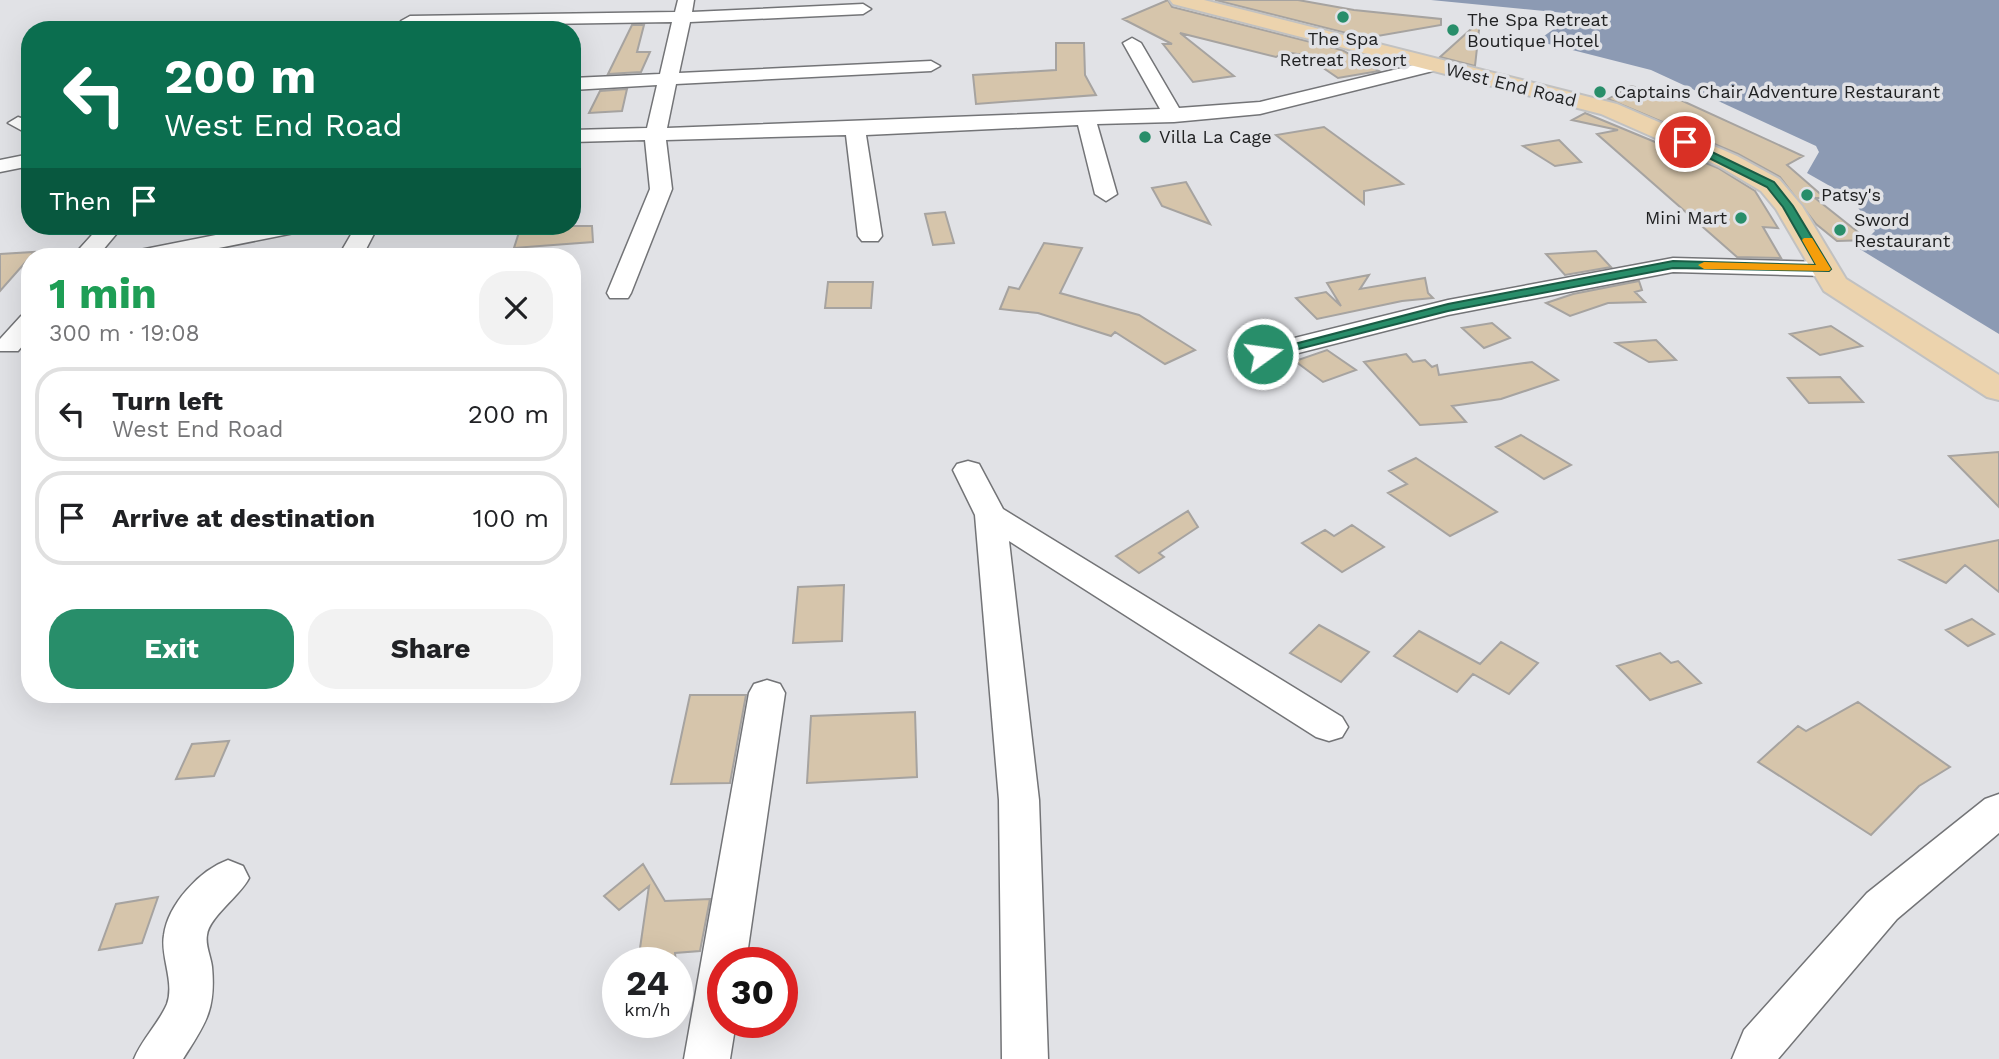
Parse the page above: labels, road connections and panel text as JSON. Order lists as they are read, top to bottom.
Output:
{
  "streets": {
    "main road": ["West End Road"]
  },
  "places": [
    "The Spa Retreat Resort",
    "The Spa Retreat Boutique Hotel",
    "Captains Chair Adventure Restaurant",
    "Villa La Cage",
    "Patsy's",
    "Mini Mart",
    "Sword Restaurant"
  ],
  "page": {
    "turn": ["200 m", "West End Road"],
    "then": "Then",
    "heading": ["1 min", "300 m · 19:08"],
    "list": [
      {
        "name": "Turn left",
        "note": "West End Road",
        "value": "200 m"
      },
      {
        "name": "Arrive at destination",
        "value": "100 m"
      }
    ],
    "buttons": ["Exit", "Share"],
    "speed": "24 km/h",
    "limit": "30"
  }
}
